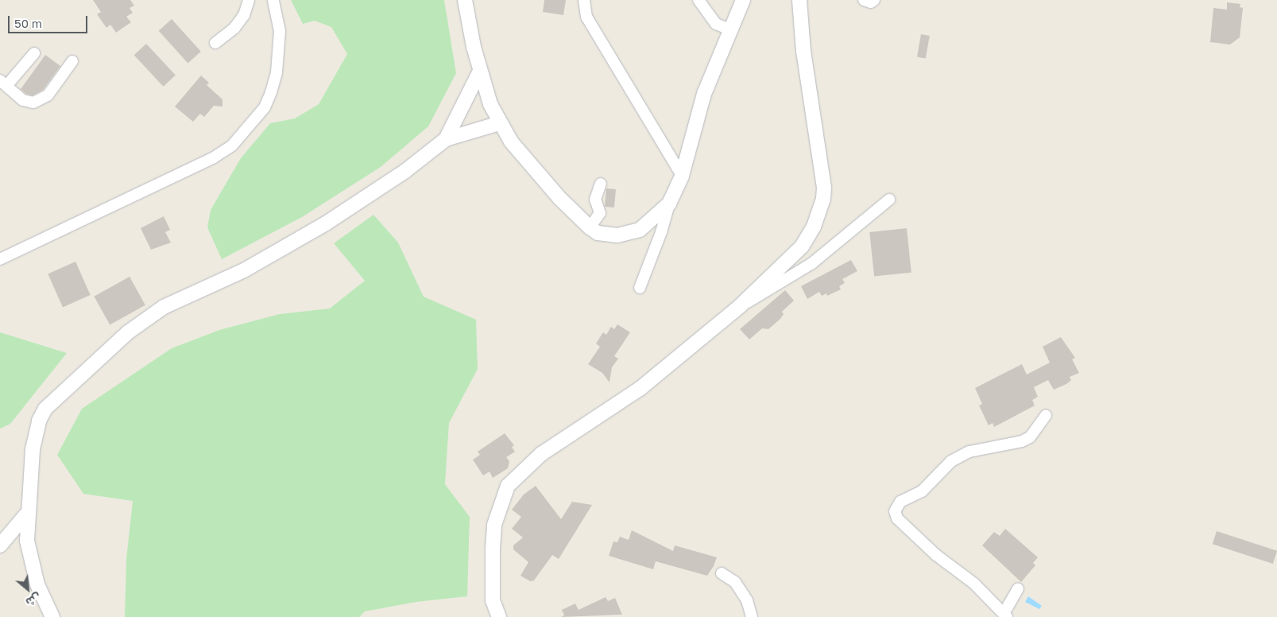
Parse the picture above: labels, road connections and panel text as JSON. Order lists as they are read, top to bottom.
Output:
{
  "scale_bar": "50 m",
  "north": "bottom right"
}
